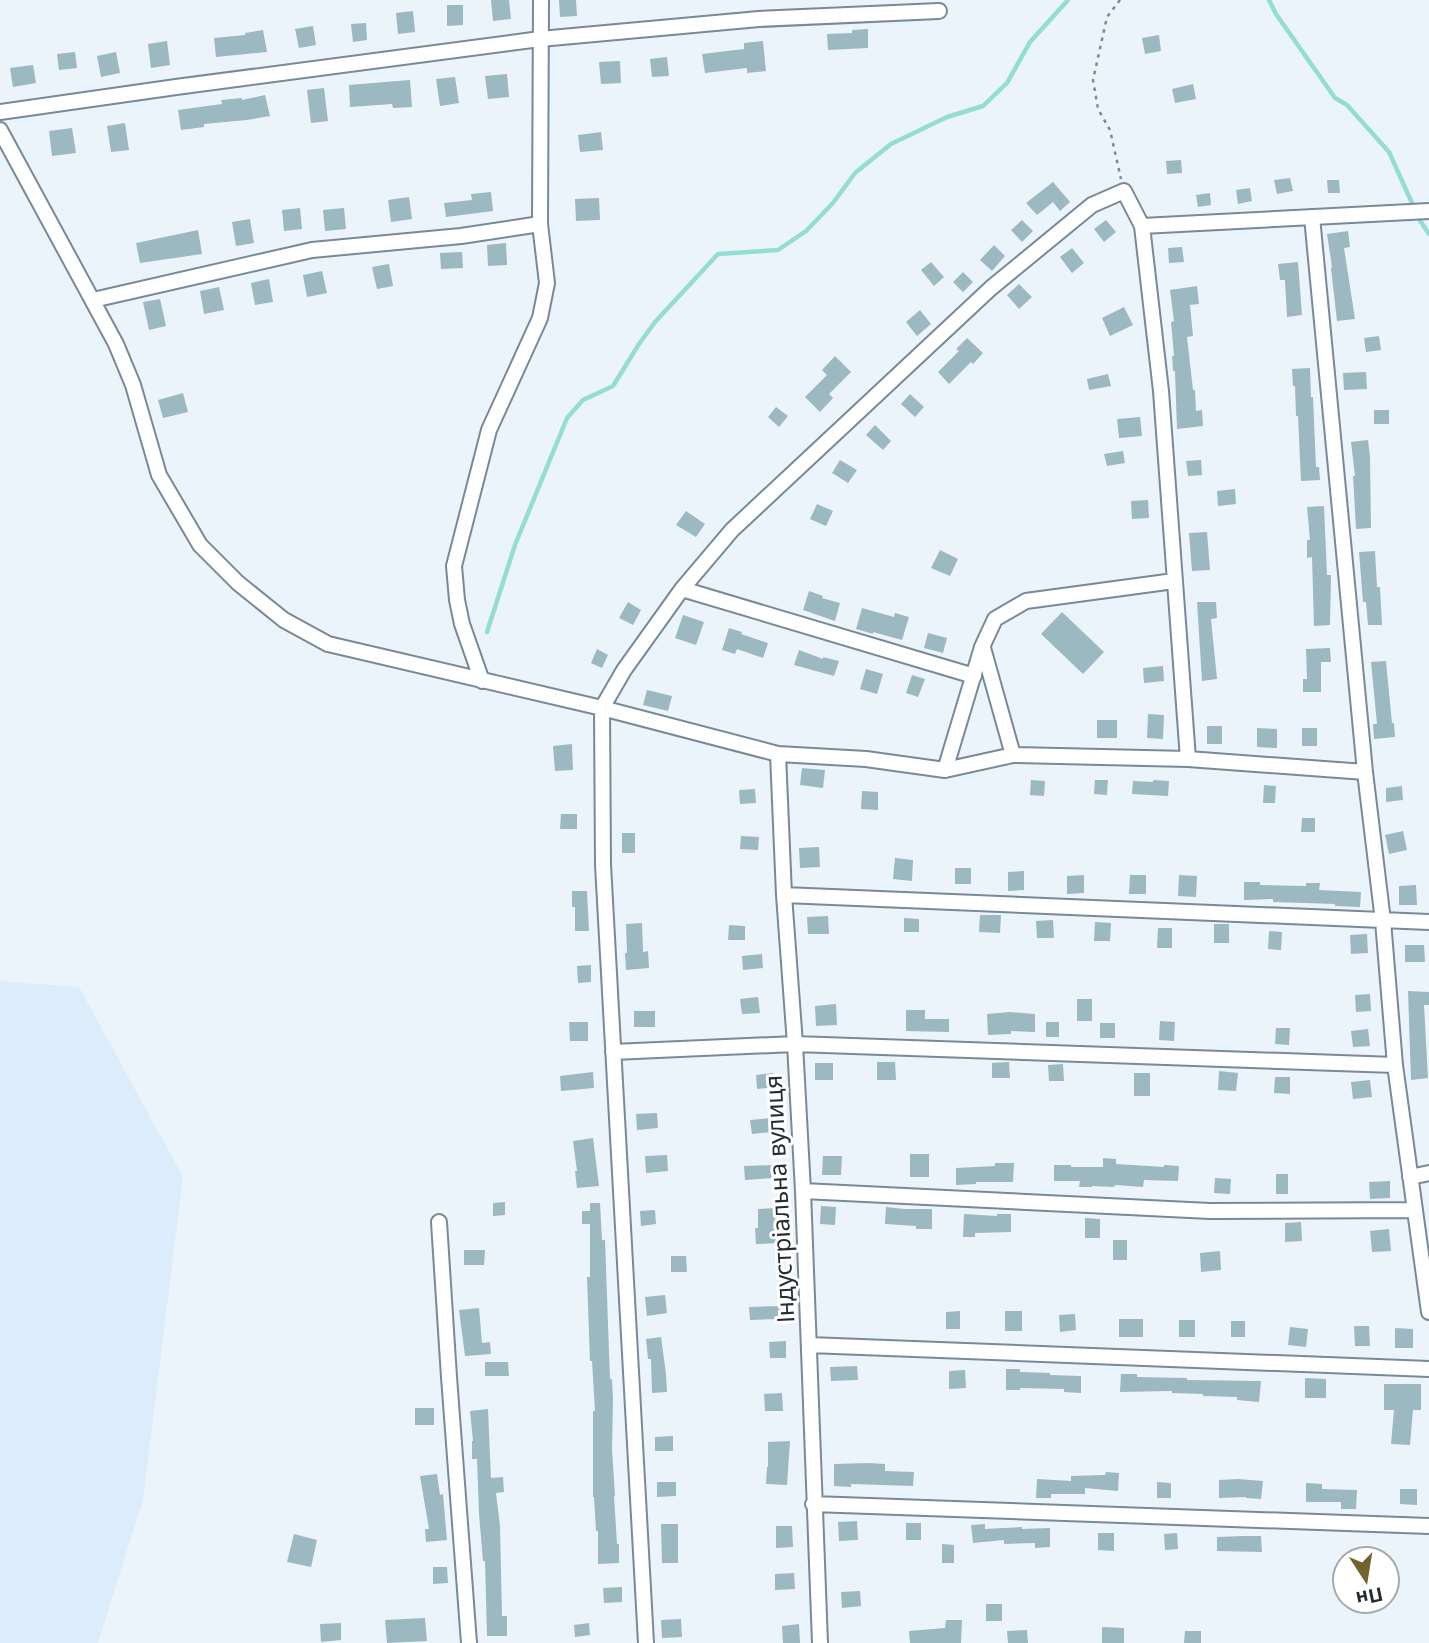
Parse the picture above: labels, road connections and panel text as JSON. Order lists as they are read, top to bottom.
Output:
{
  "streets": {
    "street": ["Індустріальна вулиця"]
  },
  "north": "bottom"
}
